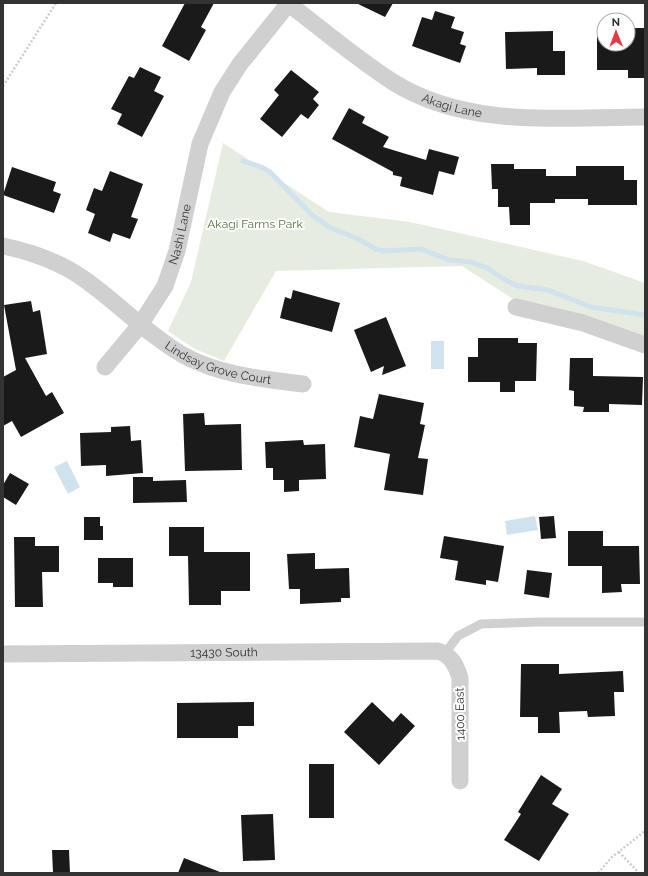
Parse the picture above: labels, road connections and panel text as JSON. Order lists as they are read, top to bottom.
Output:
{
  "streets": {
    "street": [
      "Akagi Lane",
      "Nashi Lane",
      "Lindsay Grove Court",
      "13430 South",
      "1400 East"
    ]
  },
  "crossings": [
    ["Akagi Lane", "Nashi Lane"],
    ["Nashi Lane", "Lindsay Grove Court"],
    ["13430 South", "1400 East"]
  ],
  "parks": ["Akagi Farms Park"],
  "north": "top"
}
